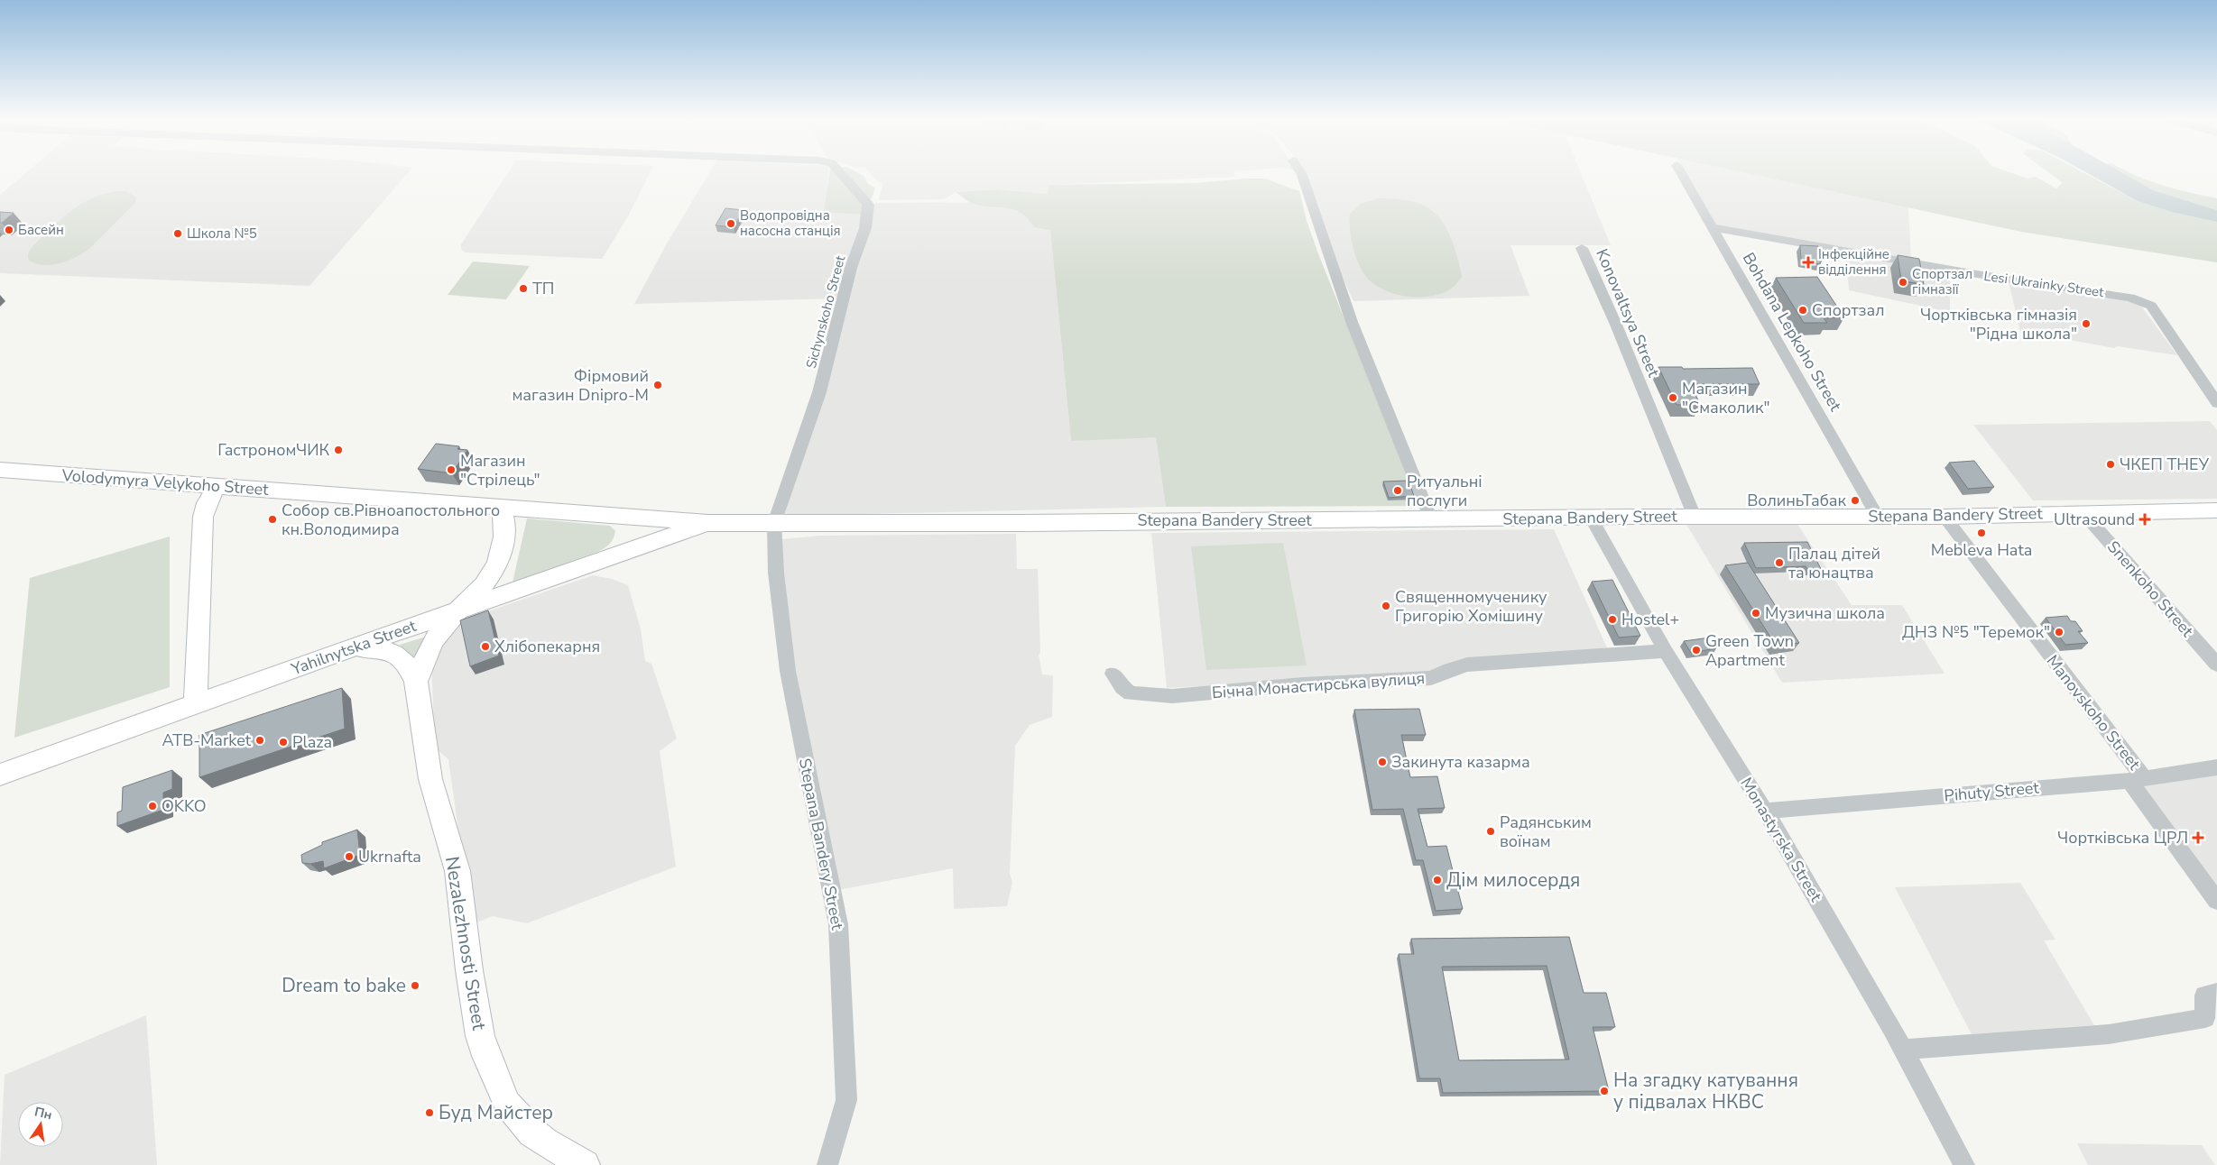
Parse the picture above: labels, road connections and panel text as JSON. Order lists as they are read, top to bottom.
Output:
{
  "streets": {
    "main road": [
      "Volodymyra Velykoho Street",
      "Stepana Bandery Street",
      "Yahilnytska Street",
      "Nezalezhnosti Street"
    ],
    "street": [
      "Lesi Ukrainky Street",
      "Sichynskoho Street",
      "Konovaltsya Street",
      "Bohdana Lepkoho Street",
      "Snenkoho Street",
      "Бічна Монастирська вулиця",
      "Manovskoho Street",
      "Pihuty Street",
      "Monastyrska Street"
    ]
  },
  "crossings": [
    ["Lesi Ukrainky Street", "Bohdana Lepkoho Street"],
    ["Sichynskoho Street", "Stepana Bandery Street"],
    ["Konovaltsya Street", "Stepana Bandery Street"],
    ["Bohdana Lepkoho Street", "Stepana Bandery Street"],
    ["Volodymyra Velykoho Street", "Stepana Bandery Street"],
    ["Volodymyra Velykoho Street", "Yahilnytska Street"],
    ["Stepana Bandery Street", "Snenkoho Street"],
    ["Stepana Bandery Street", "Yahilnytska Street"],
    ["Stepana Bandery Street", "Manovskoho Street"],
    ["Stepana Bandery Street", "Monastyrska Street"],
    ["Yahilnytska Street", "Nezalezhnosti Street"],
    ["Бічна Монастирська вулиця", "Monastyrska Street"],
    ["Manovskoho Street", "Pihuty Street"],
    ["Pihuty Street", "Monastyrska Street"]
  ],
  "places": {
    "other": [
      "Водопровідна насосна станція",
      "Басейн",
      "Школа №5",
      "Спортзал гімназії",
      "ТП",
      "Спортзал",
      "Чортківська гімназія \"Рідна школа\"",
      "Фірмовий магазин Dnipro-M",
      "Магазин \"Смаколик\"",
      "ГастрономЧИК",
      "ЧКЕП ТНЕУ",
      "Магазин \"Стрілець\"",
      "Ритуальні послуги",
      "ВолиньТабак",
      "Собор св.Рівноапостольного кн.Володимира",
      "Mebleva Hata",
      "Палац дітей та юнацтва",
      "Священномученику Григорію Хомішину",
      "Музична школа",
      "Hostel+",
      "ДНЗ №5 \"Теремок\"",
      "Хлібопекарня",
      "Green Town Apartment",
      "ATB-Market",
      "Plaza",
      "Закинута казарма",
      "OKKO",
      "Радянським воїнам",
      "Ukrnafta",
      "Дім милосердя",
      "Dream to bake",
      "На згадку катування у підвалах НКВС",
      "Буд Майстер"
    ],
    "health": ["Інфекційне відділення", "Ultrasound", "Чортківська ЦРЛ"]
  },
  "north": "top"
}
